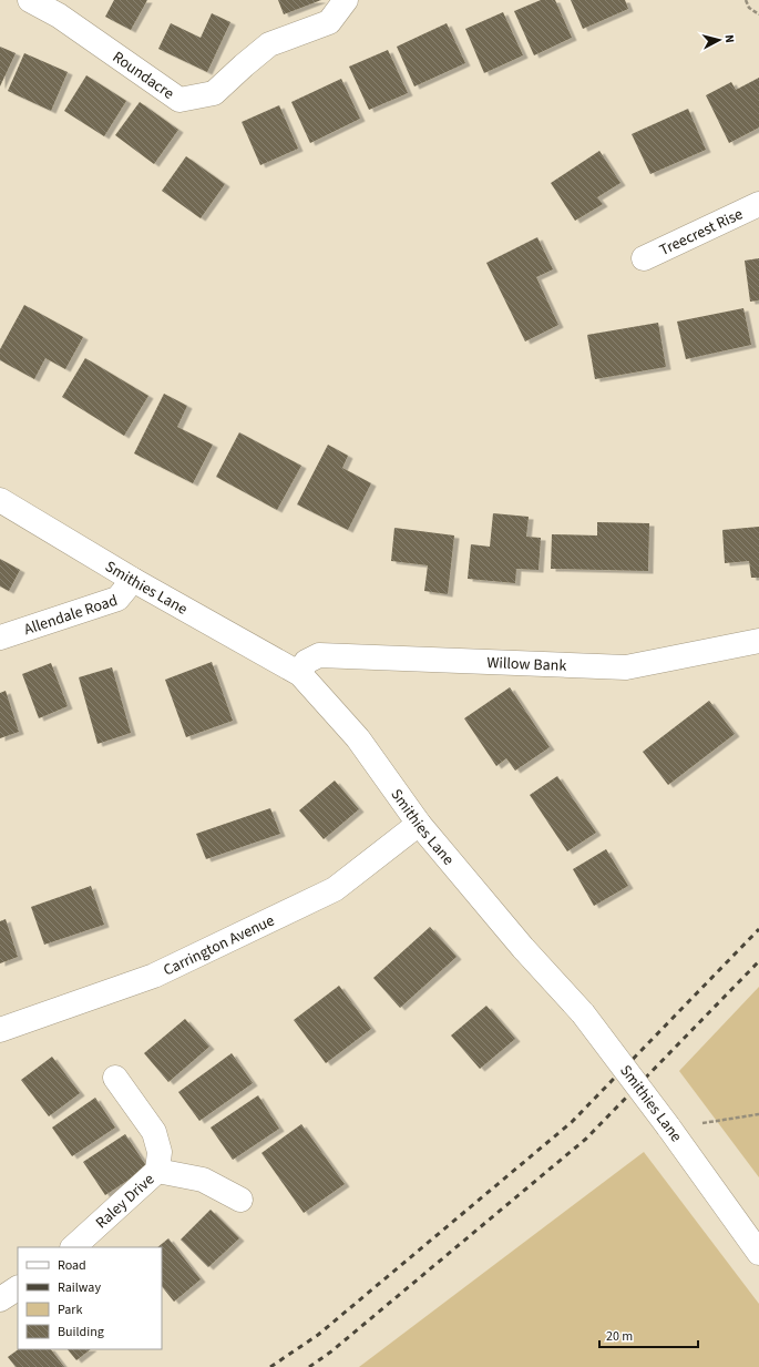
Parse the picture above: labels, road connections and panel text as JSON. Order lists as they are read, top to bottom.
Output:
{
  "streets": {
    "street": [
      "Roundacre",
      "Treecrest Rise",
      "Smithies Lane",
      "Allendale Road",
      "Willow Bank",
      "Carrington Avenue",
      "Raley Drive"
    ]
  },
  "crossings": [
    ["Smithies Lane", "Allendale Road"],
    ["Smithies Lane", "Willow Bank"],
    ["Smithies Lane", "Carrington Avenue"]
  ],
  "legend": [
    "Road",
    "Railway",
    "Park",
    "Building"
  ],
  "scale_bar": "20 m",
  "north": "right"
}
